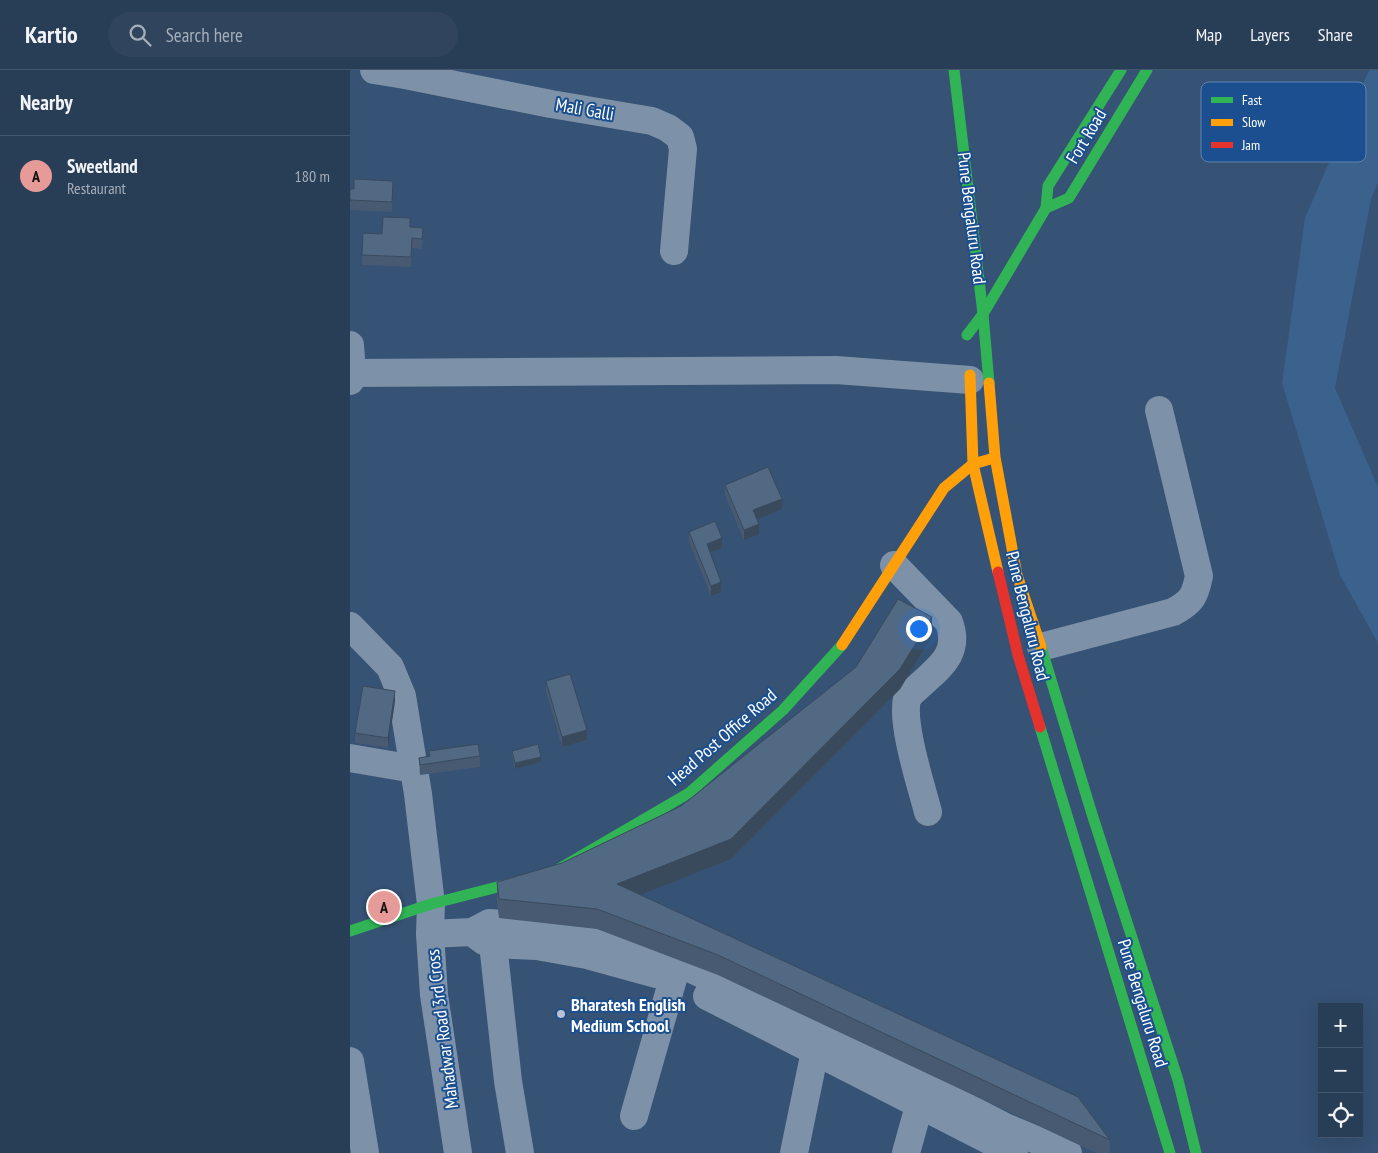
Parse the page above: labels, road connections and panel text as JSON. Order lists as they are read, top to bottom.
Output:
{
  "streets": {
    "main road": ["Fort Road", "Pune Bengaluru Road", "Head Post Office Road"],
    "street": ["Mali Galli", "Mahadwar Road 3rd Cross"]
  },
  "crossings": [
    ["Pune Bengaluru Road", "Head Post Office Road"],
    ["Head Post Office Road", "Mahadwar Road 3rd Cross"]
  ],
  "places": ["Bharatesh English Medium School"],
  "legend": ["Fast", "Slow", "Jam"],
  "page": {
    "header": "Kartio",
    "search": "Search here",
    "nav": ["Map", "Layers", "Share"],
    "heading": "Nearby",
    "list": [
      {
        "mark": "A",
        "name": "Sweetland",
        "note": "Restaurant",
        "value": "180 m"
      }
    ],
    "pins": "A",
    "map_buttons": ["+", "−"]
  }
}
